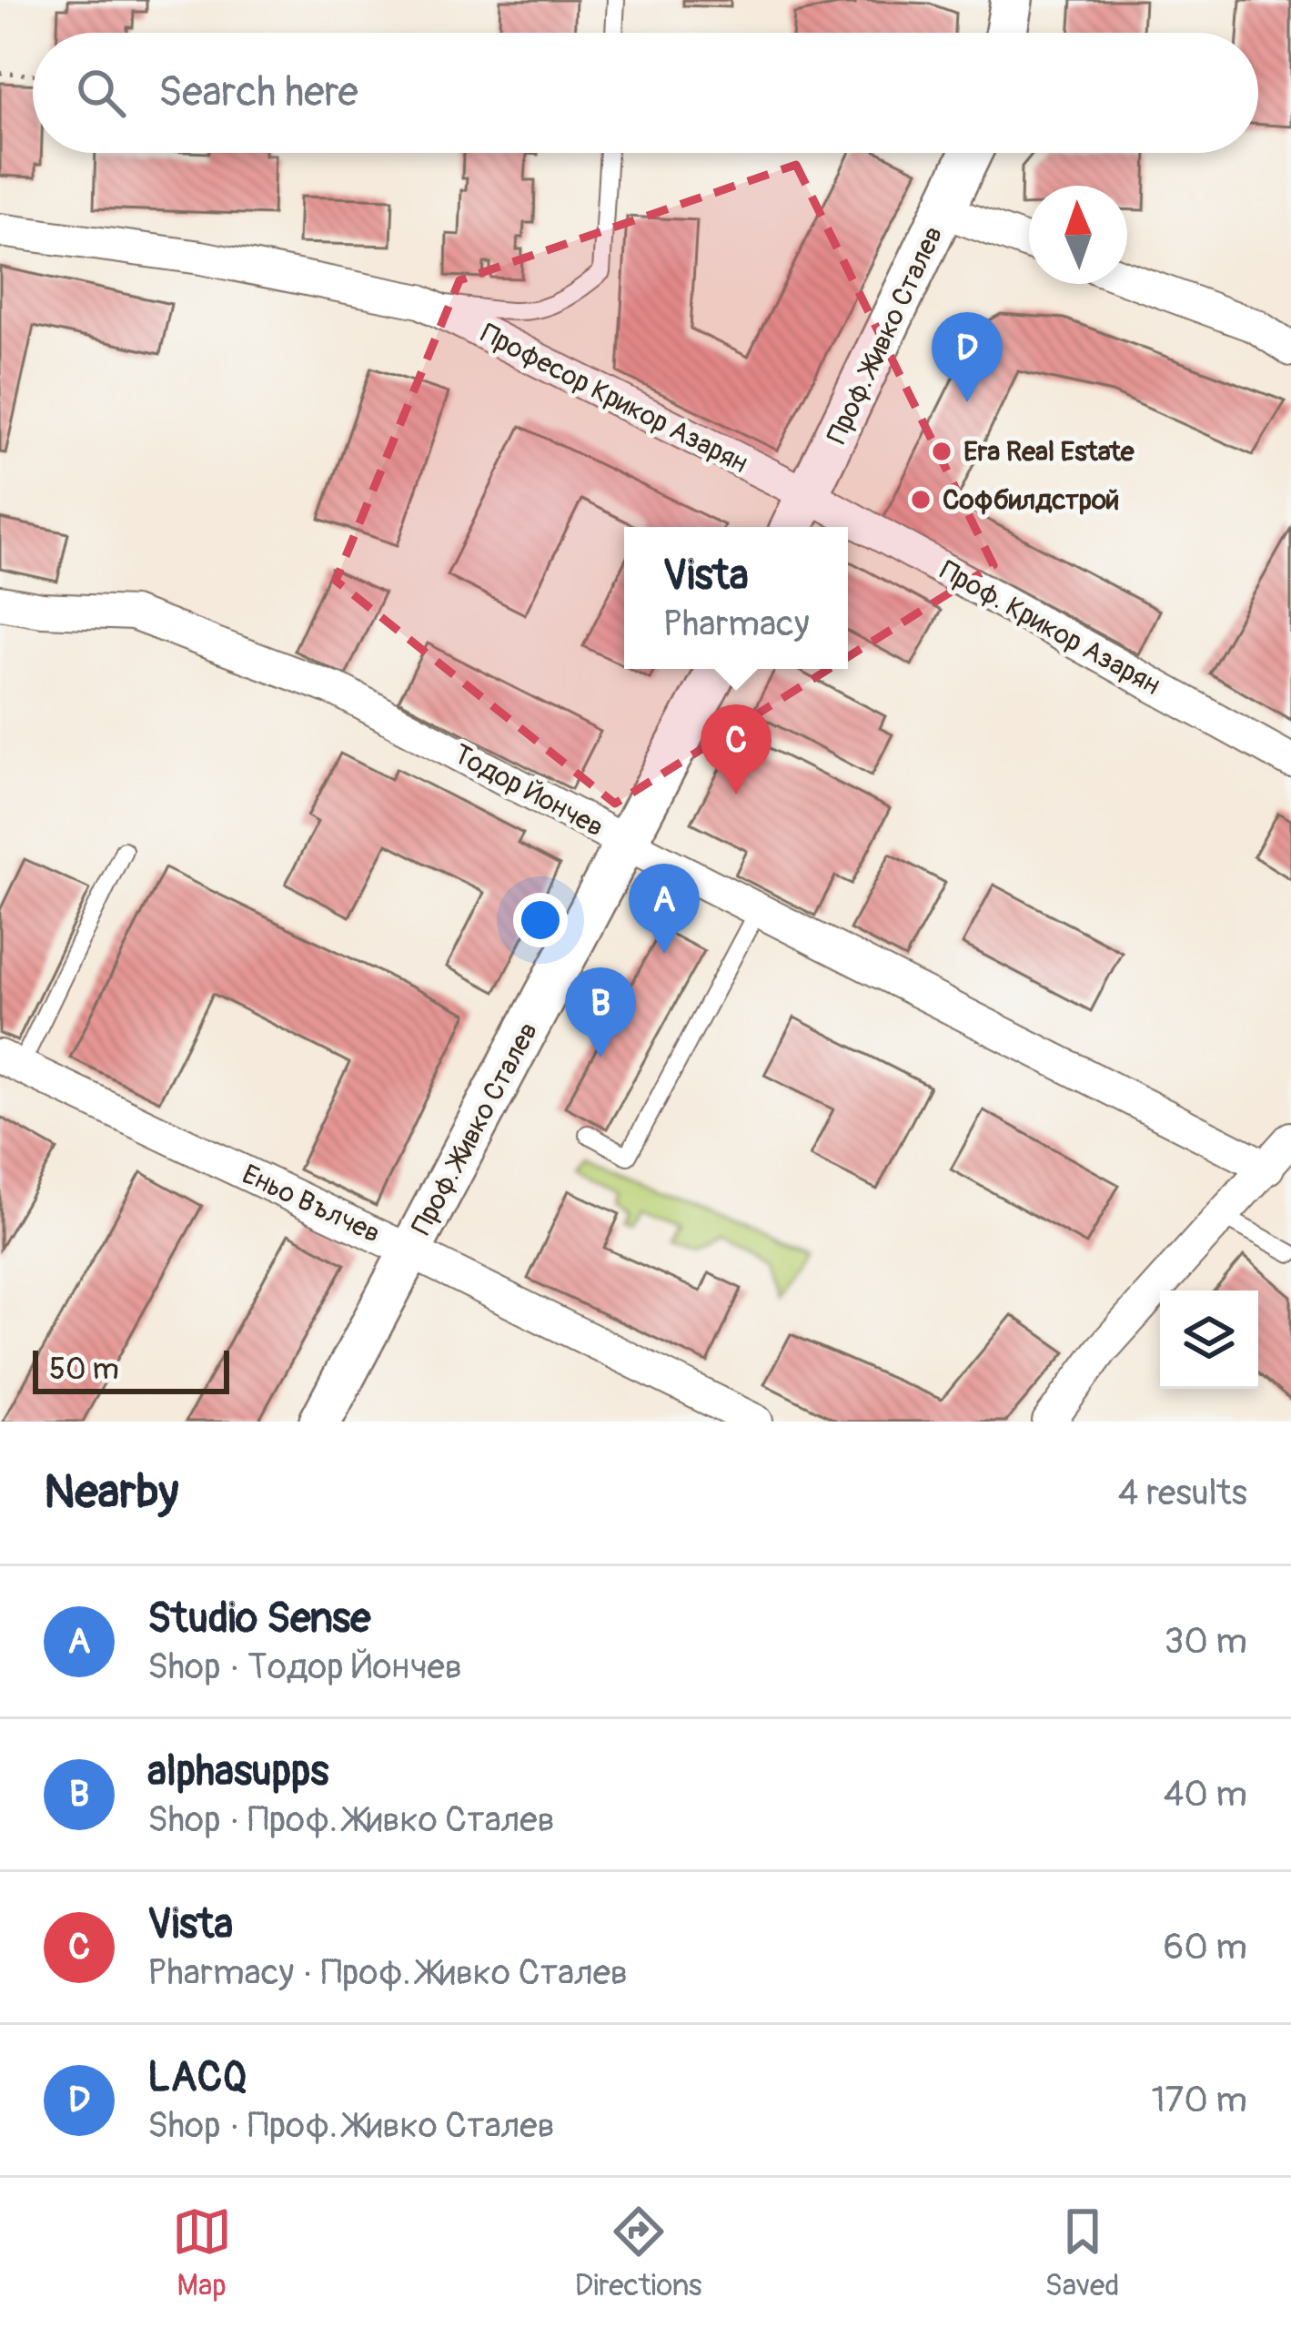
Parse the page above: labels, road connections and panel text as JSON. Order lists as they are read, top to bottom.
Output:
{
  "streets": {
    "street": [
      "Проф. Живко Сталев",
      "Професор Крикор Азарян",
      "Проф. Крикор Азарян",
      "Тодор Йончев",
      "Еньо Вълчев"
    ]
  },
  "crossings": [
    ["Проф. Живко Сталев", "Професор Крикор Азарян"],
    ["Проф. Живко Сталев", "Проф. Крикор Азарян"],
    ["Проф. Живко Сталев", "Тодор Йончев"],
    ["Проф. Живко Сталев", "Еньо Вълчев"],
    ["Професор Крикор Азарян", "Проф. Крикор Азарян"]
  ],
  "places": ["Era Real Estate", "Софбилдстрой"],
  "scale_bar": "50 m",
  "north": "top",
  "page": {
    "search": "Search here",
    "pins": [
      "D",
      "C",
      "A",
      "B"
    ],
    "popup": ["Vista", "Pharmacy"],
    "scale": "50 m",
    "heading": ["Nearby", "4 results"],
    "list": [
      {
        "mark": "A",
        "name": "Studio Sense",
        "note": "Shop · Тодор Йончев",
        "value": "30 m"
      },
      {
        "mark": "B",
        "name": "alphasupps",
        "note": "Shop · Проф. Живко Сталев",
        "value": "40 m"
      },
      {
        "mark": "C",
        "name": "Vista",
        "note": "Pharmacy · Проф. Живко Сталев",
        "value": "60 m"
      },
      {
        "mark": "D",
        "name": "LACQ",
        "note": "Shop · Проф. Живко Сталев",
        "value": "170 m"
      }
    ],
    "nav": ["Map", "Directions", "Saved"]
  }
}
